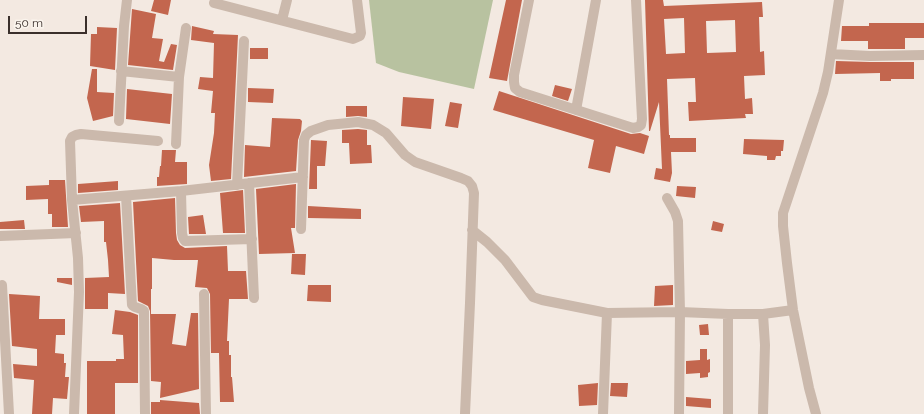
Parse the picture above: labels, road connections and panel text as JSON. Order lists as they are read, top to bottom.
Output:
{
  "scale_bar": "50 m"
}
